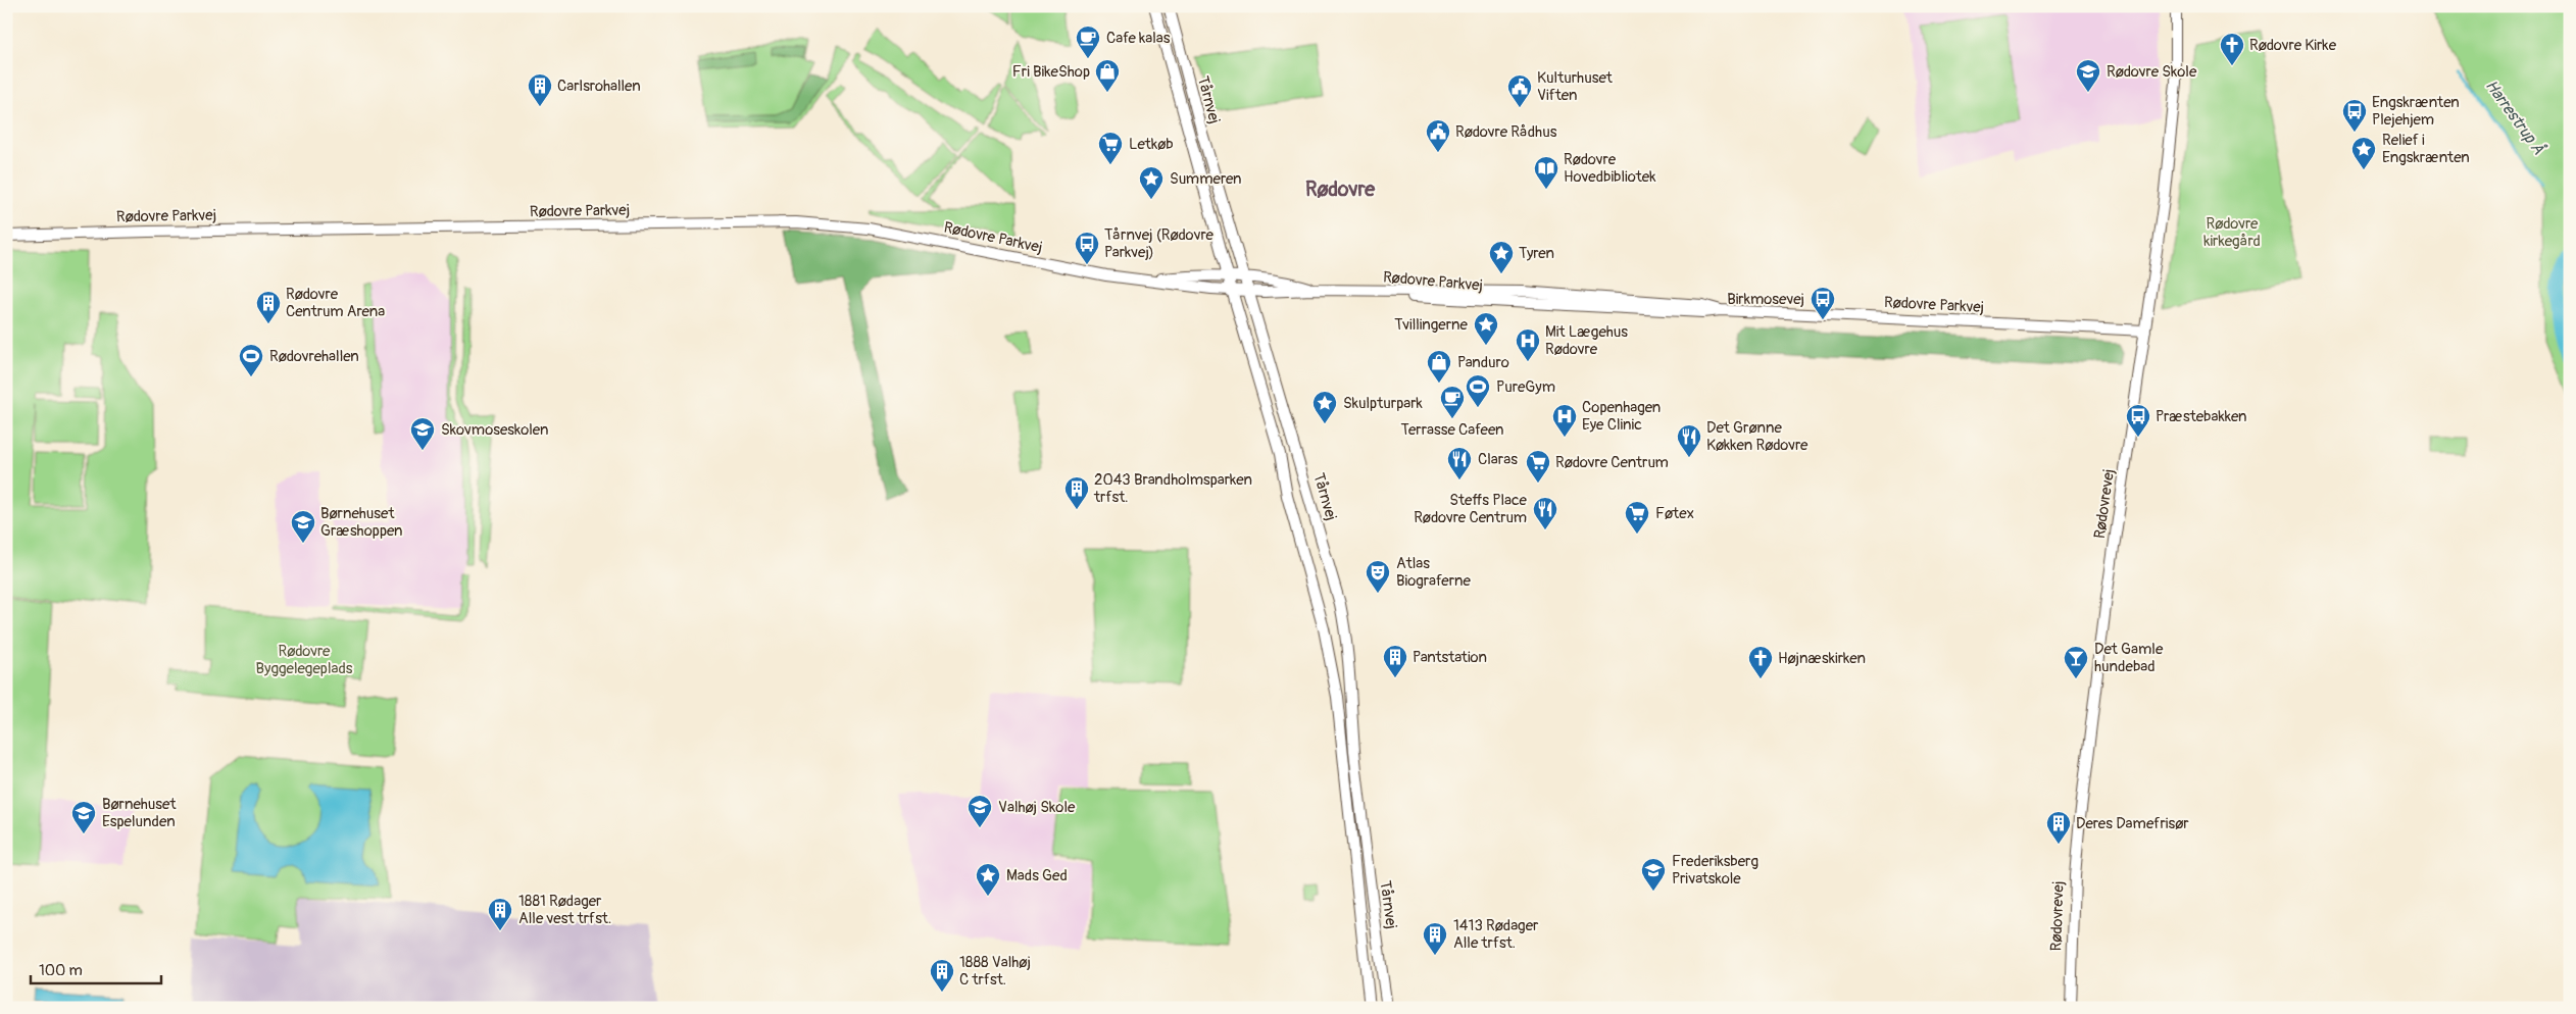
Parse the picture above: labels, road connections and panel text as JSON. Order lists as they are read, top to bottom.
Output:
{
  "streets": {
    "street": ["Tårnvej", "Rødovre Parkvej", "Rødovrevej"]
  },
  "crossings": [
    ["Tårnvej", "Rødovre Parkvej"],
    ["Rødovre Parkvej", "Rødovrevej"]
  ],
  "districts": ["Rødovre"],
  "water": ["Harrestrup Å"],
  "parks": ["Rødovre kirkegård", "Rødovre Byggelegeplads"],
  "places": {
    "cafe": ["Cafe kalas", "Terrasse Cafeen"],
    "church": ["Rødovre Kirke", "Højnæskirken"],
    "shop": ["Fri BikeShop", "Panduro"],
    "school or university": [
      "Rødovre Skole",
      "Skovmoseskolen",
      "Børnehuset Græshoppen",
      "Valhøj Skole",
      "Børnehuset Espelunden",
      "Frederiksberg Privatskole"
    ],
    "building": [
      "Carlsrohallen",
      "Rødovre Centrum Arena",
      "2043 Brandholmsparken trfst.",
      "Pantstation",
      "Deres Damefrisør",
      "1881 Rødager Alle vest trfst.",
      "1413 Rødager Alle trfst.",
      "1888 Valhøj C trfst."
    ],
    "public building": ["Kulturhuset Viften", "Rødovre Rådhus"],
    "bus stop": [
      "Engskrænten Plejehjem",
      "Tårnvej (Rødovre Parkvej)",
      "Birkmosevej",
      "Præstebakken"
    ],
    "supermarket": ["Letkøb", "Rødovre Centrum", "Føtex"],
    "place": [
      "Relief i Engskrænten",
      "Summeren",
      "Tyren",
      "Tvillingerne",
      "Skulpturpark",
      "Mads Ged"
    ],
    "library": ["Rødovre Hovedbibliotek"],
    "hospital": ["Mit Lægehus Rødovre", "Copenhagen Eye Clinic"],
    "sports": ["Rødovrehallen", "PureGym"],
    "restaurant": ["Det Grønne Køkken Rødovre", "Claras", "Steffs Place Rødovre Centrum"],
    "theatre": ["Atlas Biograferne"],
    "bar": ["Det Gamle hundebad"]
  },
  "scale_bar": "100 m"
}
